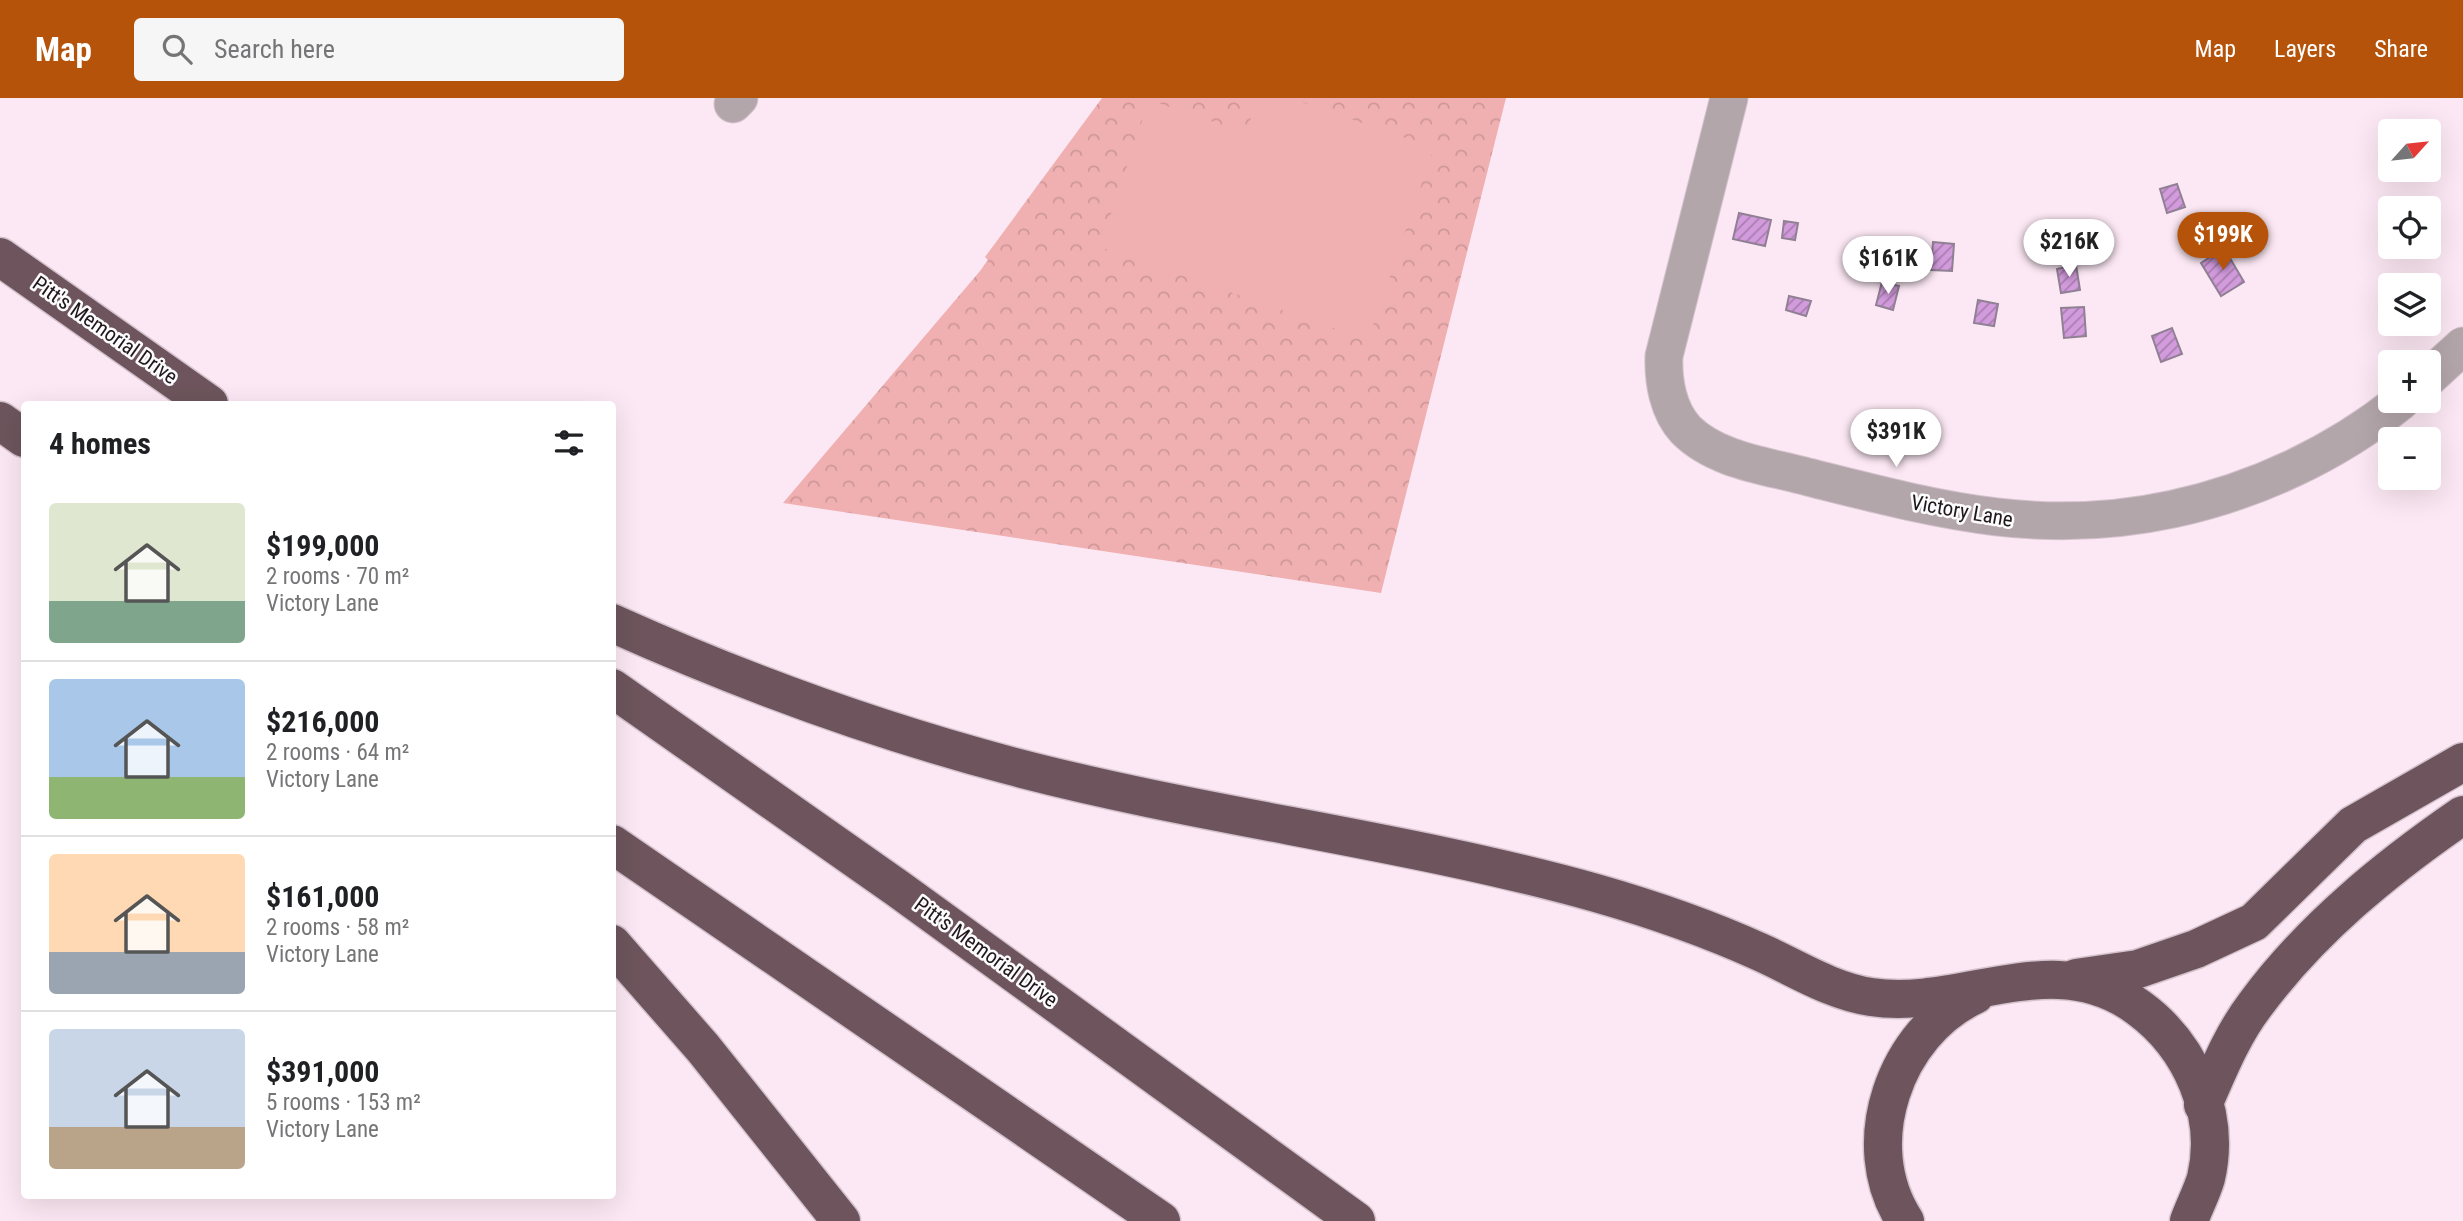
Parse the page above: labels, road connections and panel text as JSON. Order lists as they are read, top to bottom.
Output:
{
  "streets": {
    "highway": ["Pitt's Memorial Drive"],
    "street": ["Victory Lane"]
  },
  "north": "top right",
  "page": {
    "header": "Map",
    "search": "Search here",
    "nav": ["Map", "Layers", "Share"],
    "map_buttons": ["+", "−"],
    "price": [
      "$199K",
      "$216K",
      "$161K",
      "$391K"
    ],
    "heading": "4 homes",
    "list": [
      {
        "name": "$199,000",
        "note": "2 rooms · 70 m² · Victory Lane"
      },
      {
        "name": "$216,000",
        "note": "2 rooms · 64 m² · Victory Lane"
      },
      {
        "name": "$161,000",
        "note": "2 rooms · 58 m² · Victory Lane"
      },
      {
        "name": "$391,000",
        "note": "5 rooms · 153 m² · Victory Lane"
      }
    ]
  }
}
